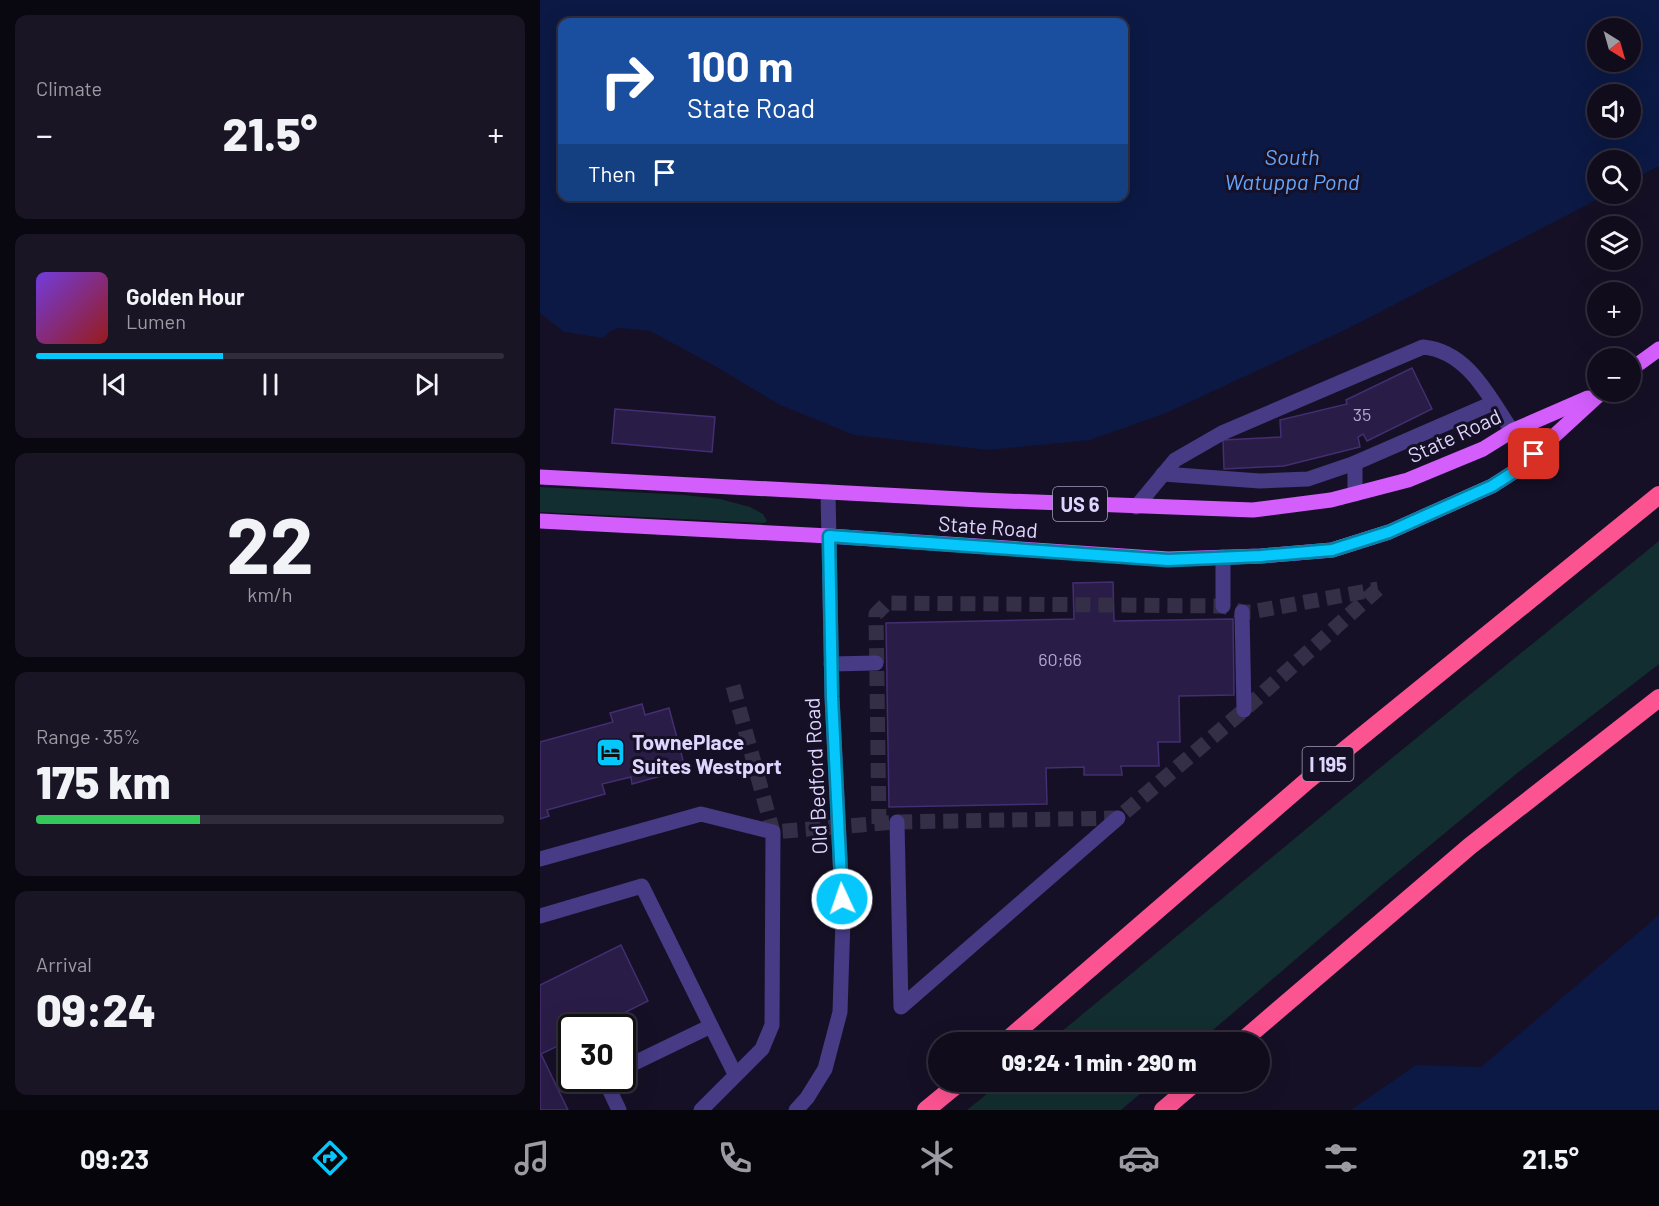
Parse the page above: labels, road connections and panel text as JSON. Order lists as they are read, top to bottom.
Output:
{
  "streets": {
    "highway": ["I 195"],
    "main road": ["State Road", "US 6"],
    "street": ["Old Bedford Road"]
  },
  "crossings": [
    ["State Road", "Old Bedford Road"]
  ],
  "water": ["South Watuppa Pond"],
  "places": {
    "hotel": ["TownePlace Suites Westport"]
  },
  "house_numbers": ["35", "60;66"],
  "north": "bottom right",
  "page": {
    "tile": [
      "Climate",
      ["22", "km/h"],
      ["Range · 35%", "175 km"],
      ["Arrival", "09:24"]
    ],
    "map_buttons": ["+", "−"],
    "turn": ["100 m", "State Road"],
    "heat": ["−", "21.5°", "+"],
    "then": "Then",
    "song": ["Golden Hour", "Lumen"],
    "limit": "30",
    "trip": "09:24 · 1 min · 290 m",
    "tabs": ["09:23", "21.5°"]
  }
}
